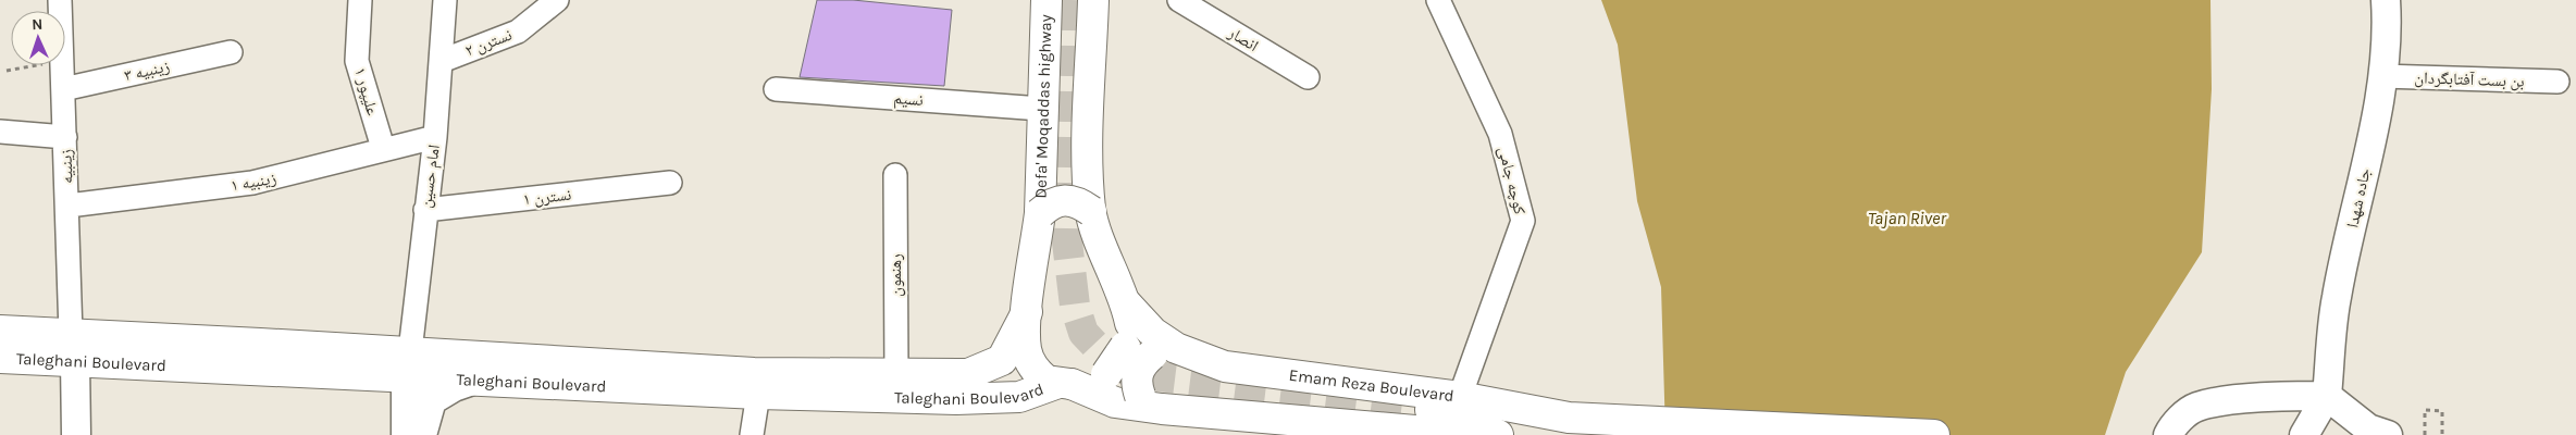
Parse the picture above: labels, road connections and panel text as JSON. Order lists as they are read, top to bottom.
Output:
{
  "streets": {
    "main road": ["Defa' Moqaddas highway", "Taleghani Boulevard", "Emam Reza Boulevard"],
    "street": [
      "انصار",
      "نسترن ۲",
      "زینبیه ۳",
      "بن بست آفتابگردان",
      "علیپور ۱",
      "نسیم",
      "زینبیه",
      "امام حسین",
      "کوچه جامی",
      "زینبیه ۱",
      "نسترن ۱",
      "جاده شهدا",
      "رهنمون"
    ]
  },
  "crossings": [
    ["نسترن ۲", "امام حسین"],
    ["زینبیه ۳", "زینبیه"],
    ["بن بست آفتابگردان", "جاده شهدا"],
    ["علیپور ۱", "زینبیه ۱"],
    ["نسیم", "Defa' Moqaddas highway"],
    ["Defa' Moqaddas highway", "Taleghani Boulevard"],
    ["زینبیه", "زینبیه ۱"],
    ["زینبیه", "Taleghani Boulevard"],
    ["امام حسین", "زینبیه ۱"],
    ["امام حسین", "نسترن ۱"],
    ["امام حسین", "Taleghani Boulevard"],
    ["کوچه جامی", "Emam Reza Boulevard"],
    ["رهنمون", "Taleghani Boulevard"]
  ],
  "water": ["Tajan River"],
  "north": "top"
}
